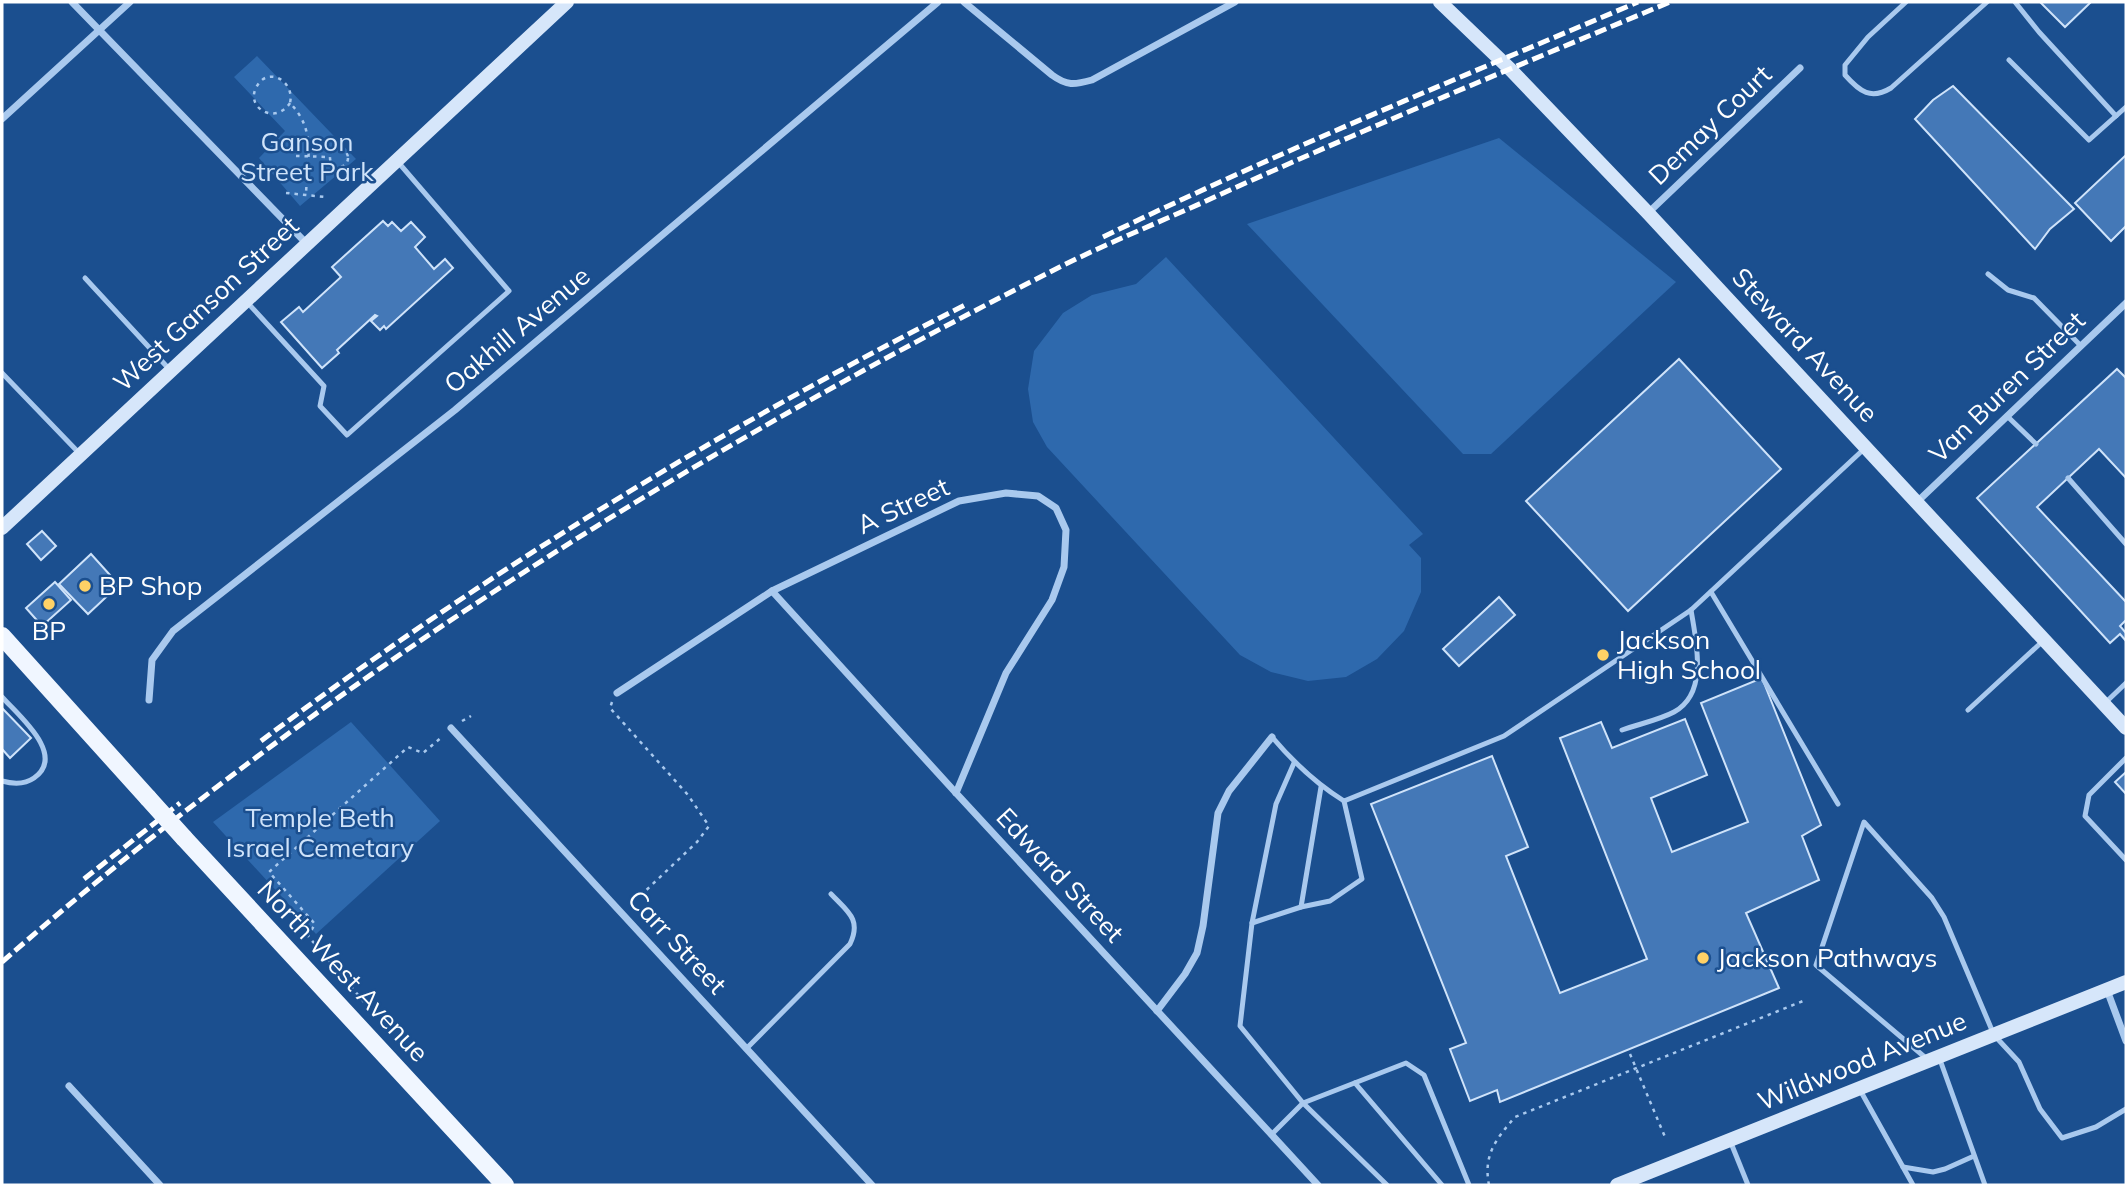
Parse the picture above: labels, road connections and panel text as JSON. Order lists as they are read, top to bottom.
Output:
{
  "streets": {
    "main road": ["North West Avenue"],
    "street": [
      "Demay Court",
      "West Ganson Street",
      "Oakhill Avenue",
      "Steward Avenue",
      "Van Buren Street",
      "A Street",
      "Edward Street",
      "Carr Street",
      "Wildwood Avenue"
    ]
  },
  "crossings": [
    ["Demay Court", "Steward Avenue"],
    ["Steward Avenue", "Van Buren Street"],
    ["A Street", "Edward Street"]
  ],
  "parks": ["Ganson Street Park", "Temple Beth Israel Cemetary"],
  "places": [
    "BP Shop",
    "BP",
    "Jackson High School",
    "Jackson Pathways"
  ]
}
